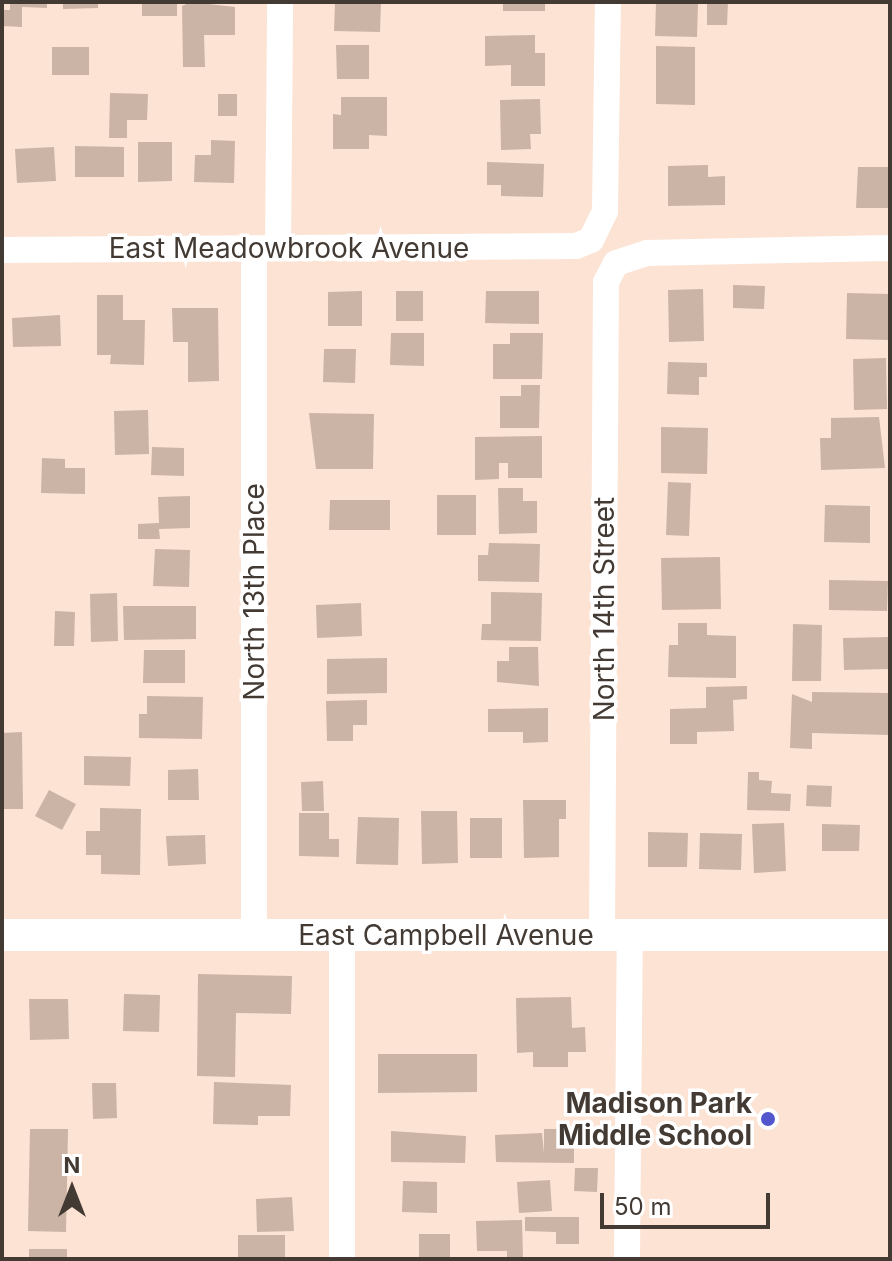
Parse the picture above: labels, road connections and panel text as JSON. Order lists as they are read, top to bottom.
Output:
{
  "streets": {
    "street": [
      "East Meadowbrook Avenue",
      "North 13th Place",
      "North 14th Street",
      "East Campbell Avenue"
    ]
  },
  "crossings": [
    ["East Meadowbrook Avenue", "North 13th Place"],
    ["North 13th Place", "East Campbell Avenue"],
    ["North 14th Street", "East Campbell Avenue"]
  ],
  "places": ["Madison Park Middle School"],
  "scale_bar": "50 m",
  "north": "top"
}
